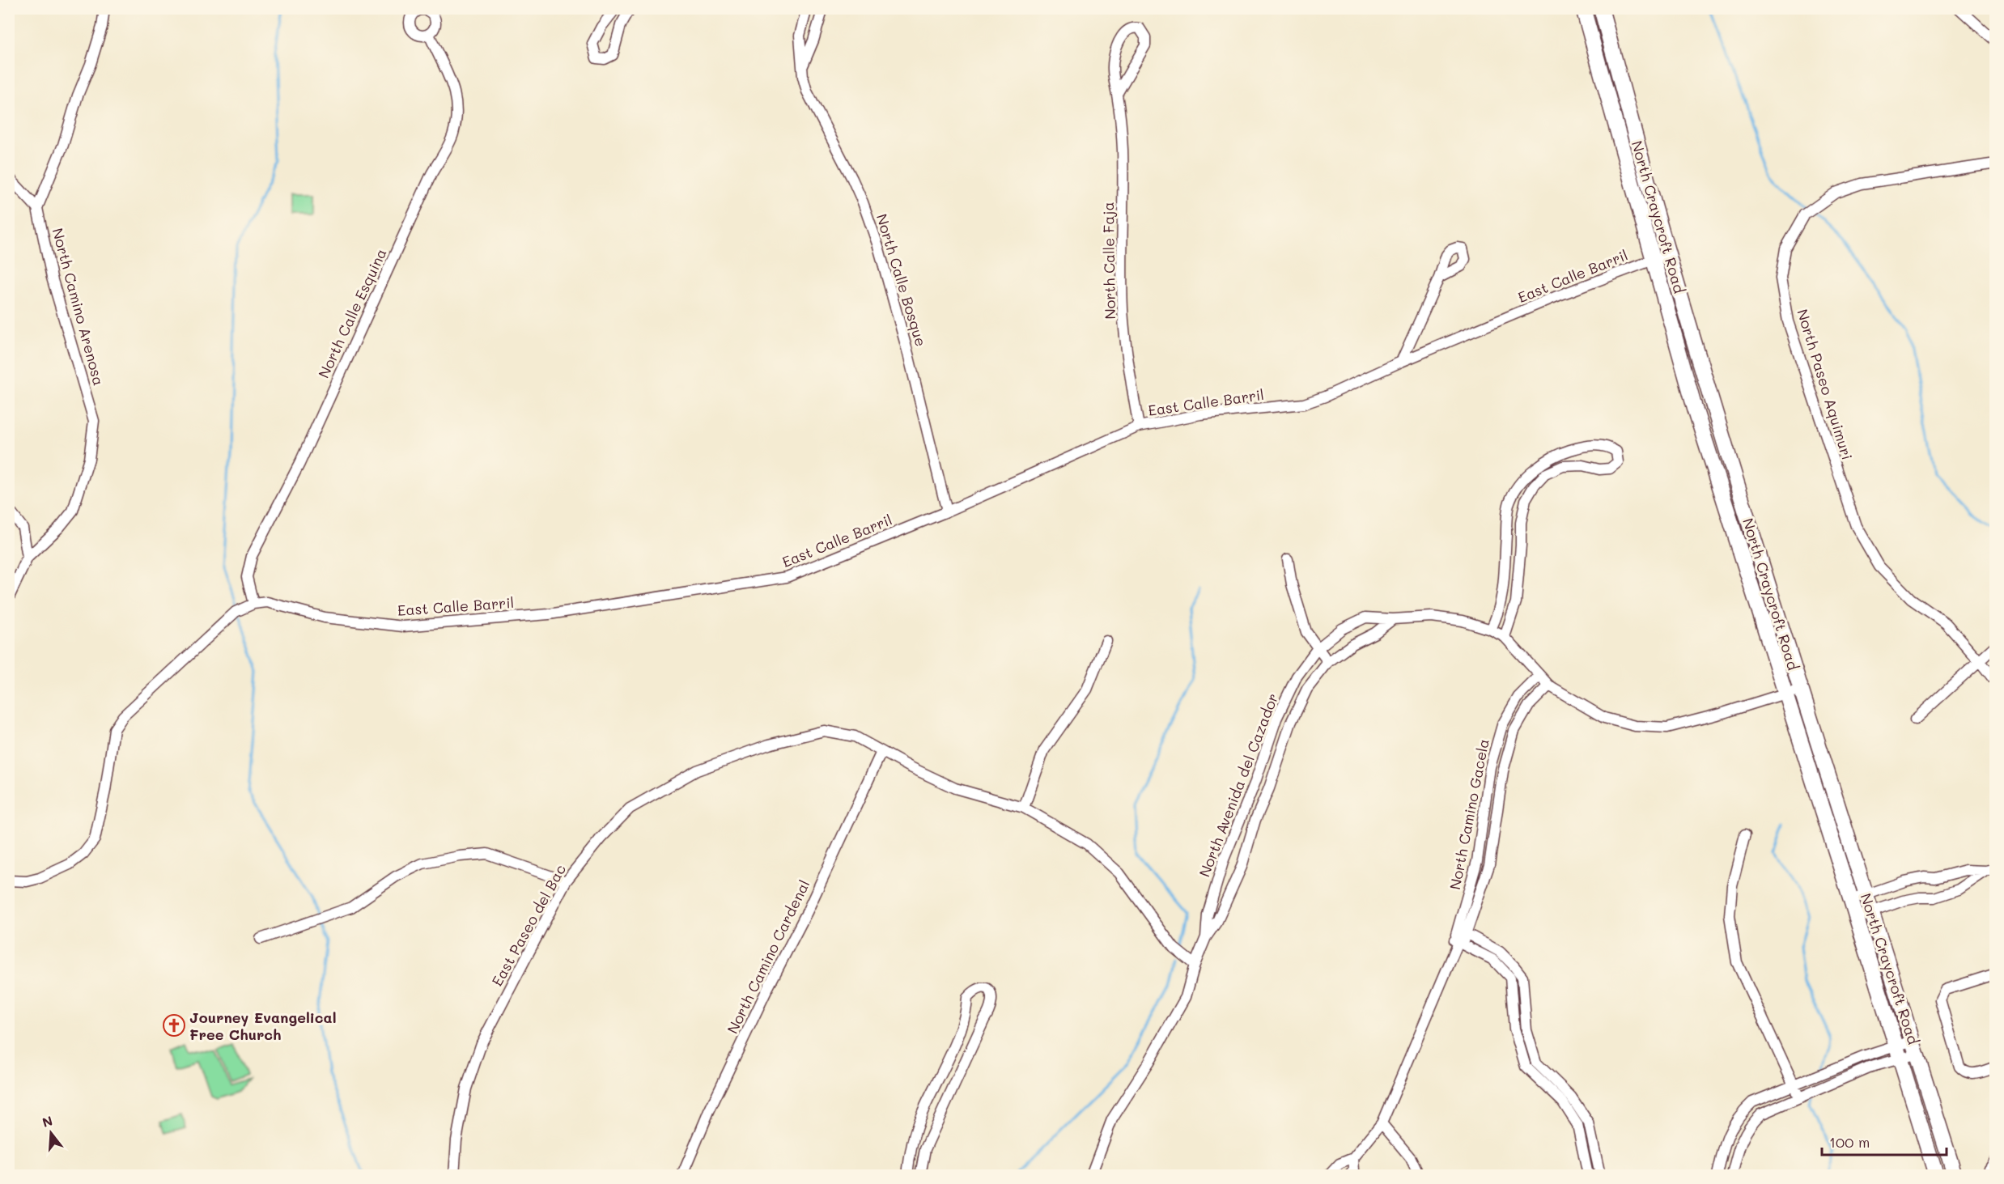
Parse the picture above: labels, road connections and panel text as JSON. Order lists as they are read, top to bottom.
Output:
{
  "streets": {
    "main road": ["North Craycroft Road"],
    "street": [
      "North Calle Faja",
      "East Calle Barril",
      "North Calle Bosque",
      "North Camino Arenosa",
      "North Calle Esquina",
      "North Paseo Aquimuri",
      "North Avenida del Cazador",
      "North Camino Gacela",
      "East Paseo del Bac",
      "North Camino Cardenal"
    ]
  },
  "crossings": [
    ["North Craycroft Road", "East Calle Barril"],
    ["North Craycroft Road", "North Avenida del Cazador"],
    ["North Calle Faja", "East Calle Barril"],
    ["East Calle Barril", "North Calle Bosque"],
    ["East Calle Barril", "North Calle Esquina"],
    ["North Avenida del Cazador", "North Camino Gacela"],
    ["North Avenida del Cazador", "East Paseo del Bac"],
    ["East Paseo del Bac", "North Camino Cardenal"]
  ],
  "places": {
    "church": ["Journey Evangelical Free Church"]
  },
  "scale_bar": "100 m",
  "north": "top"
}
